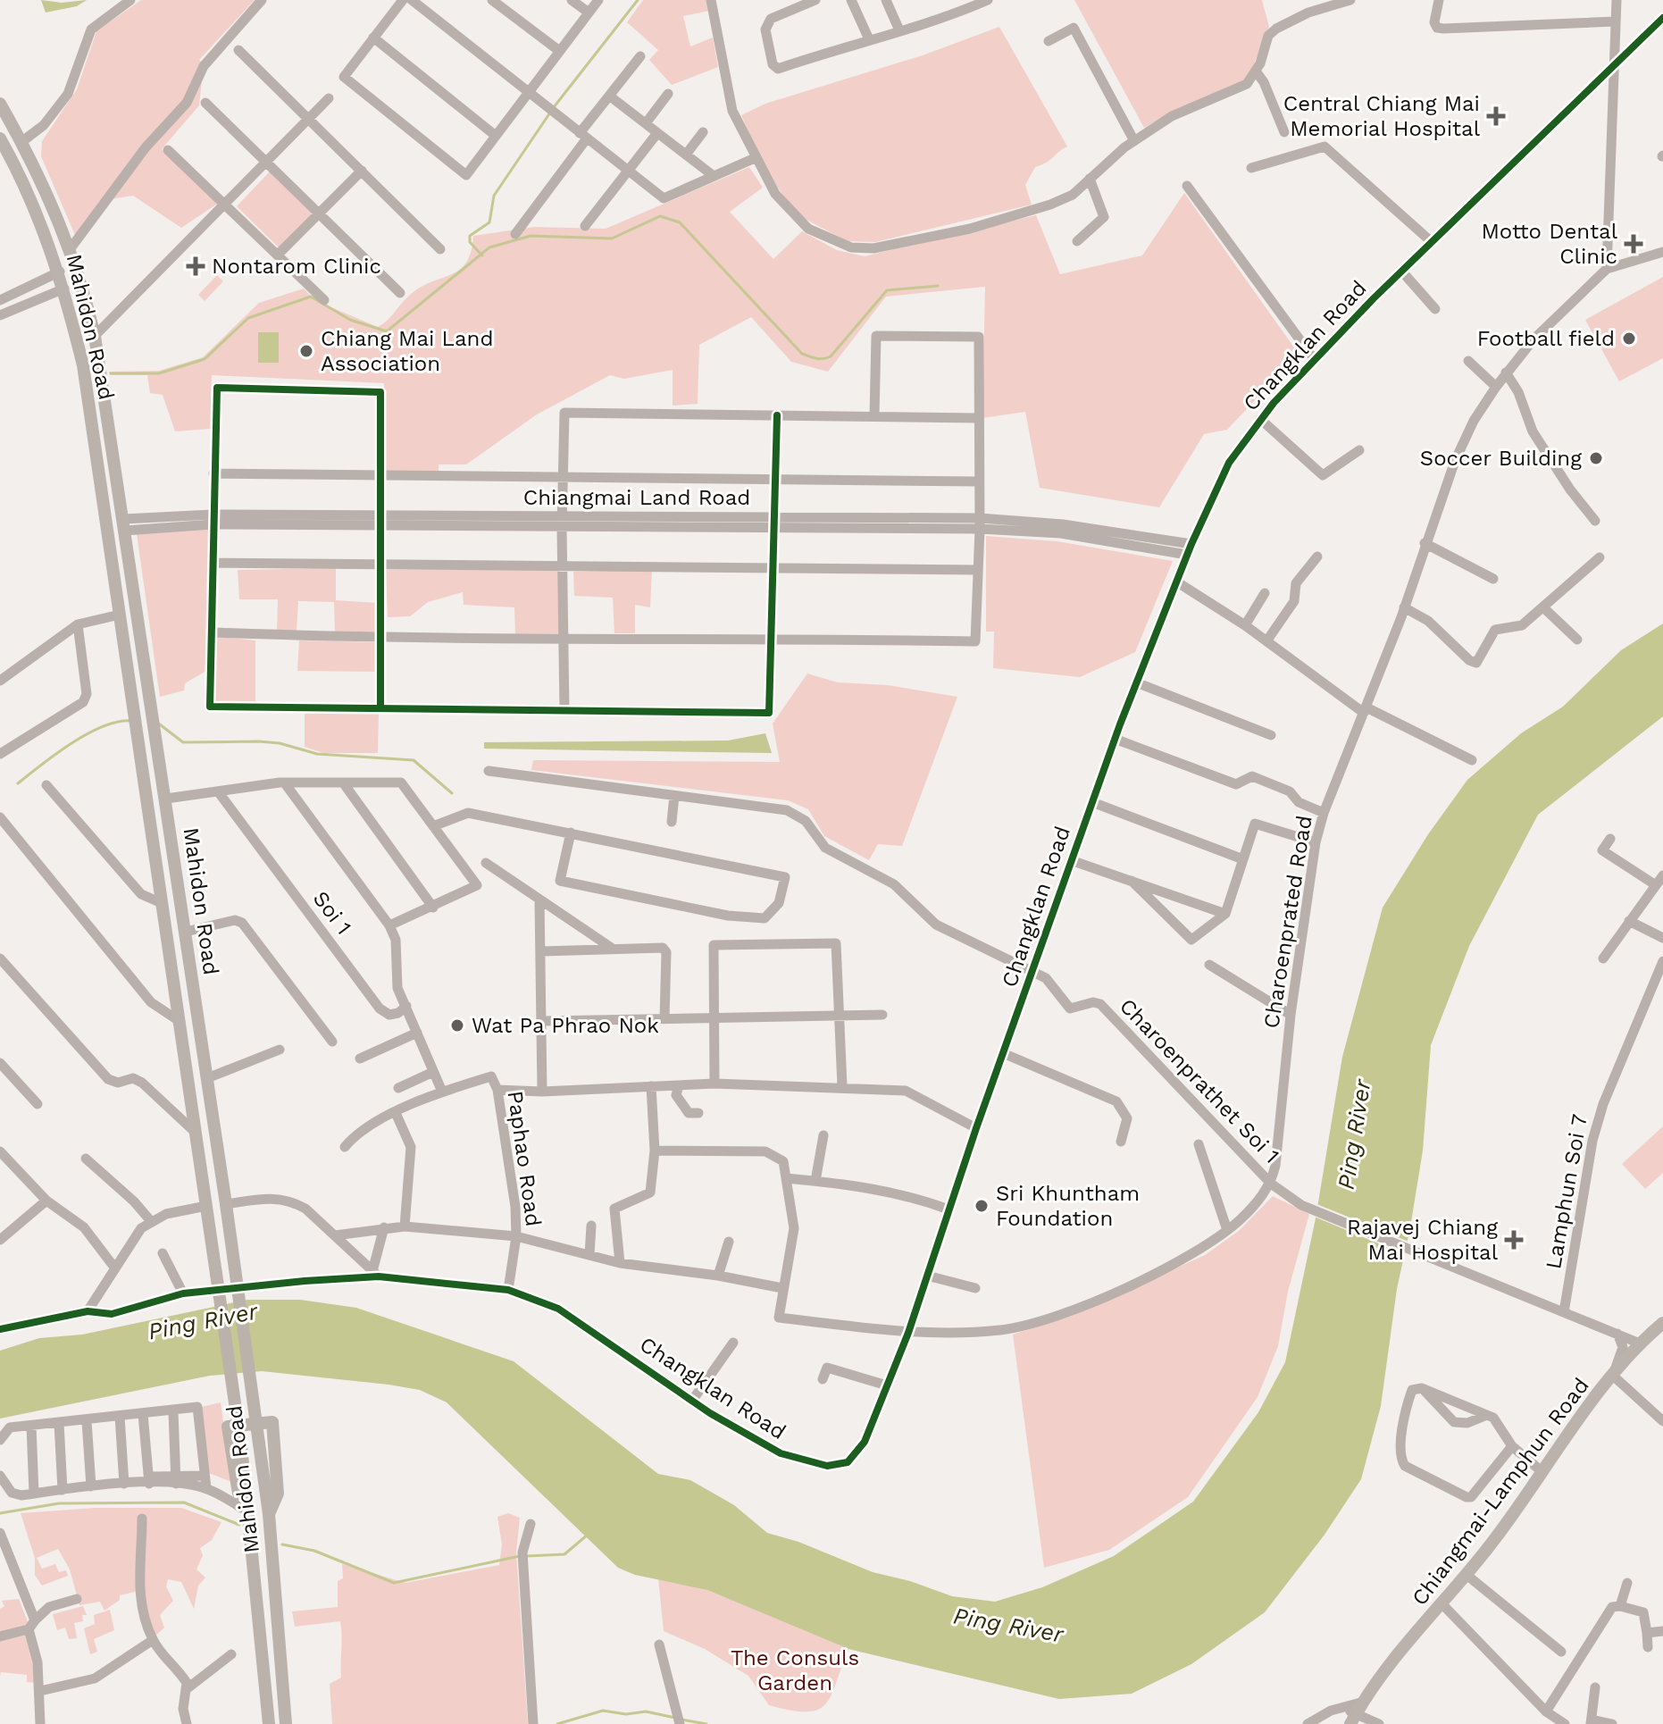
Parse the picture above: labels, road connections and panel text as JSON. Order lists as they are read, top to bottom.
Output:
{
  "streets": {
    "main road": ["Mahidon Road", "Chiangmai-Lamphun Road"],
    "street": [
      "Changklan Road",
      "Chiangmai Land Road",
      "Soi 1",
      "Charoenprated Road",
      "Charoenprathet Soi 1",
      "Paphao Road",
      "Lamphun Soi 7"
    ]
  },
  "crossings": [
    ["Mahidon Road", "Chiangmai Land Road"],
    ["Changklan Road", "Chiangmai Land Road"],
    ["Changklan Road", "Charoenprathet Soi 1"],
    ["Changklan Road", "Paphao Road"],
    ["Charoenprated Road", "Charoenprathet Soi 1"]
  ],
  "water": ["Ping River"],
  "parks": ["The Consuls Garden"],
  "places": {
    "health": [
      "Central Chiang Mai Memorial Hospital",
      "Motto Dental Clinic",
      "Nontarom Clinic",
      "Rajavej Chiang Mai Hospital"
    ],
    "other": [
      "Football field",
      "Chiang Mai Land Association",
      "Soccer Building",
      "Wat Pa Phrao Nok",
      "Sri Khuntham Foundation"
    ]
  }
}
